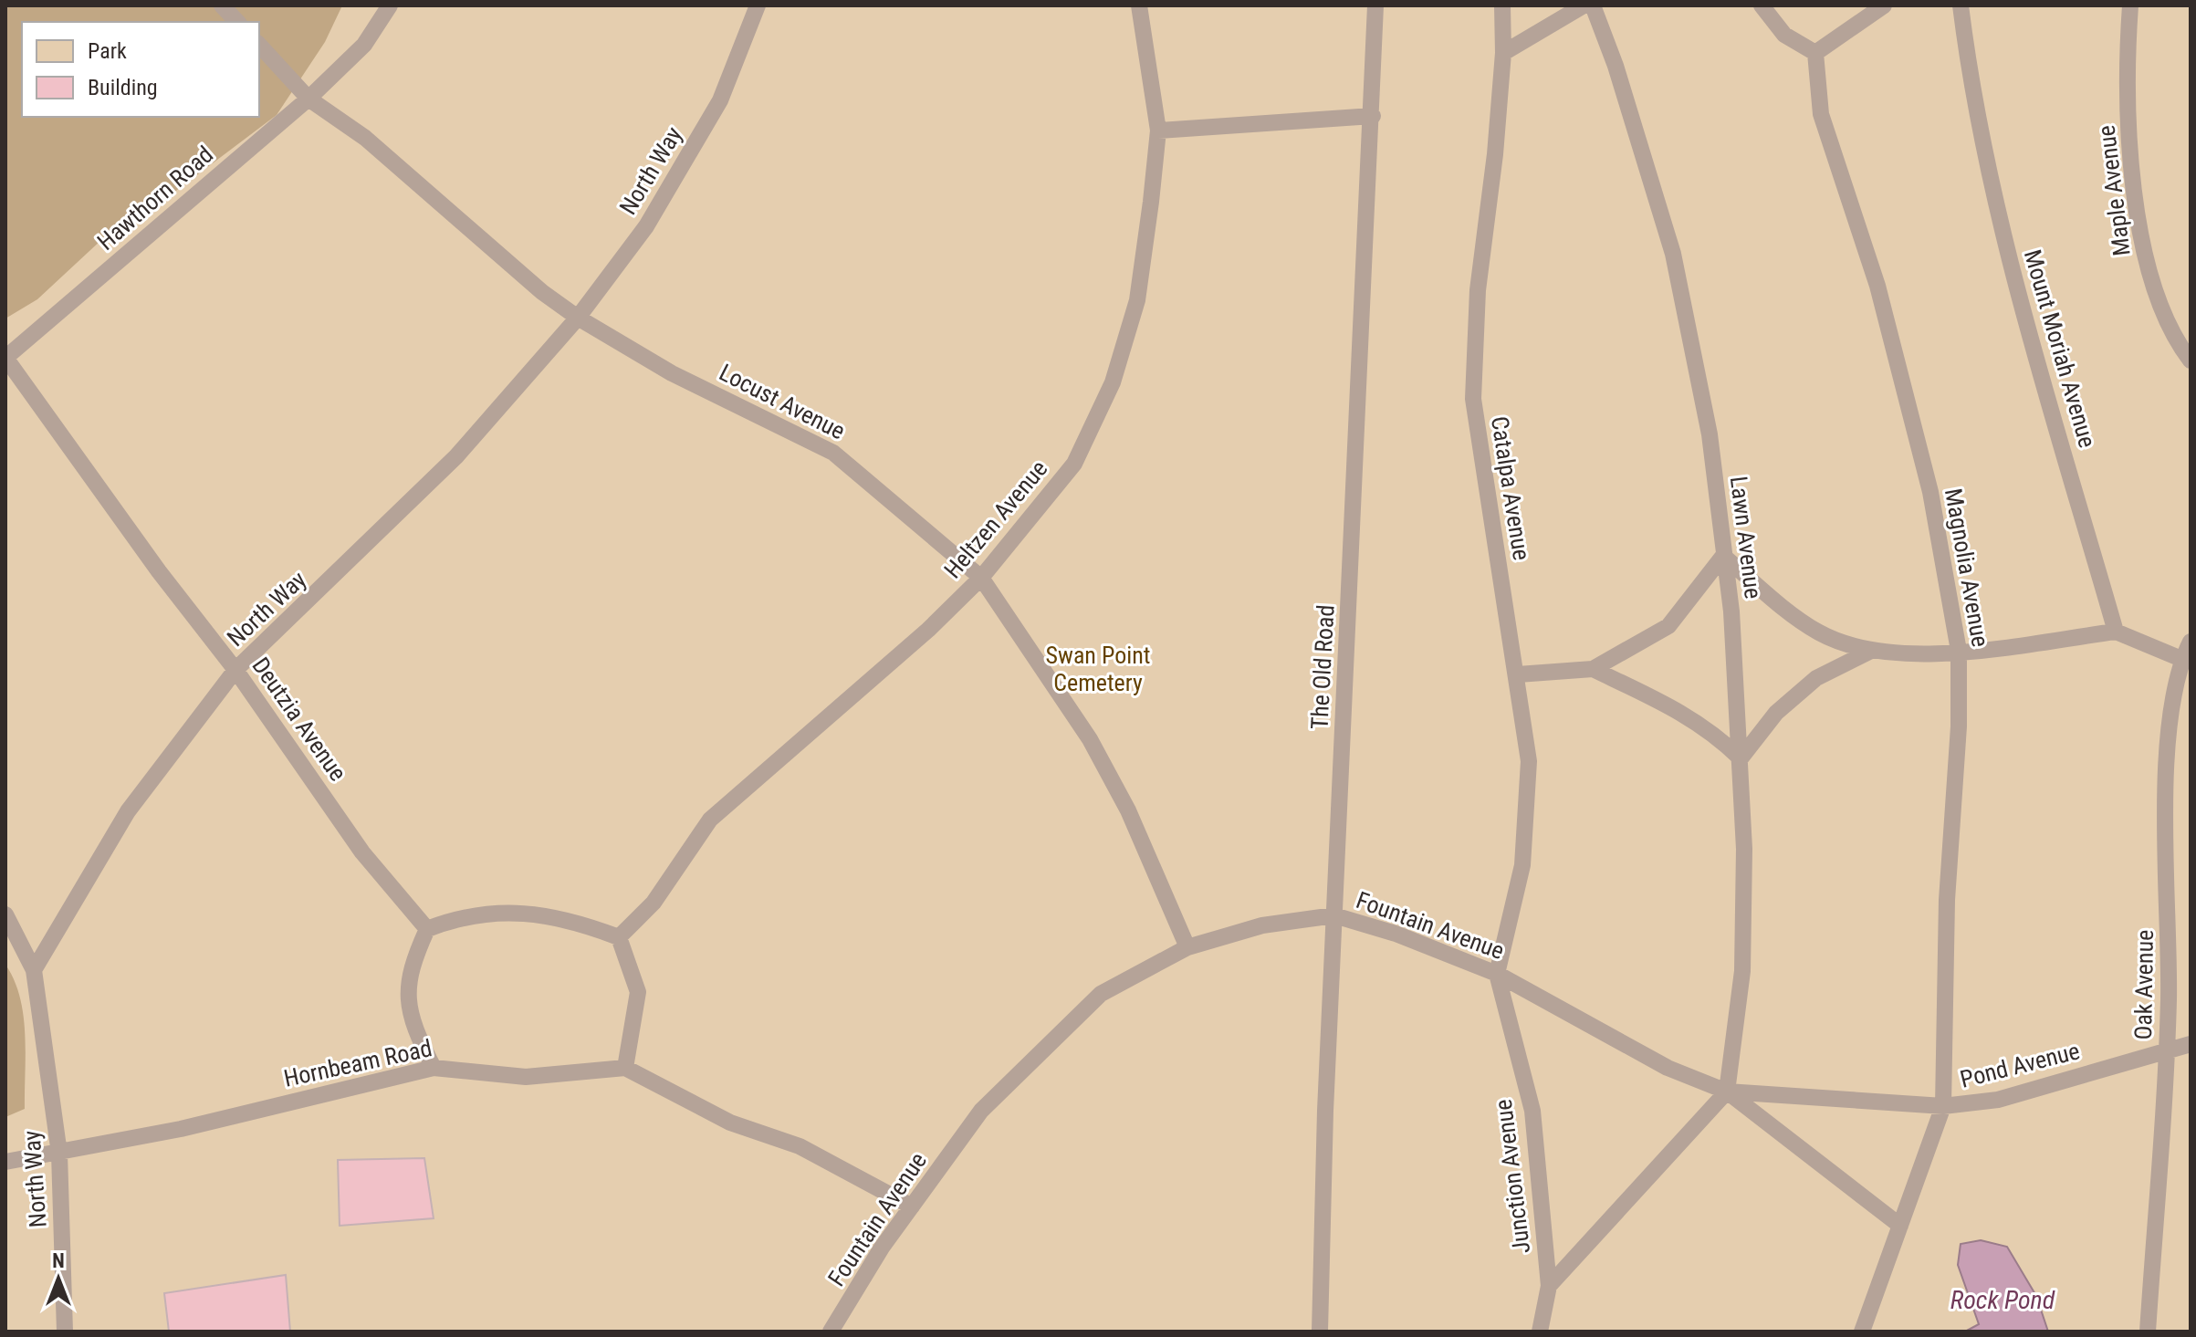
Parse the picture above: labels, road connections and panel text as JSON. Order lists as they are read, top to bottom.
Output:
{
  "streets": {
    "lane": [
      "North Way",
      "Maple Avenue",
      "Hawthorn Road",
      "Mount Moriah Avenue",
      "Locust Avenue",
      "Catalpa Avenue",
      "Heltzen Avenue",
      "Lawn Avenue",
      "Magnolia Avenue",
      "The Old Road",
      "Deutzia Avenue",
      "Fountain Avenue",
      "Oak Avenue",
      "Hornbeam Road",
      "Pond Avenue",
      "Junction Avenue"
    ]
  },
  "crossings": [
    ["North Way", "Locust Avenue"],
    ["North Way", "Deutzia Avenue"],
    ["North Way", "Hornbeam Road"],
    ["Hawthorn Road", "Locust Avenue"],
    ["Hawthorn Road", "Deutzia Avenue"],
    ["Locust Avenue", "Heltzen Avenue"],
    ["Locust Avenue", "Fountain Avenue"],
    ["Catalpa Avenue", "Fountain Avenue"],
    ["Catalpa Avenue", "Junction Avenue"],
    ["Heltzen Avenue", "Deutzia Avenue"],
    ["Heltzen Avenue", "Hornbeam Road"],
    ["Lawn Avenue", "Fountain Avenue"],
    ["Lawn Avenue", "Pond Avenue"],
    ["Magnolia Avenue", "Fountain Avenue"],
    ["Magnolia Avenue", "Pond Avenue"],
    ["The Old Road", "Fountain Avenue"],
    ["Deutzia Avenue", "Hornbeam Road"],
    ["Fountain Avenue", "Pond Avenue"],
    ["Fountain Avenue", "Junction Avenue"],
    ["Oak Avenue", "Pond Avenue"]
  ],
  "water": ["Rock Pond"],
  "parks": ["Swan Point Cemetery"],
  "legend": ["Park", "Building"],
  "north": "top"
}
